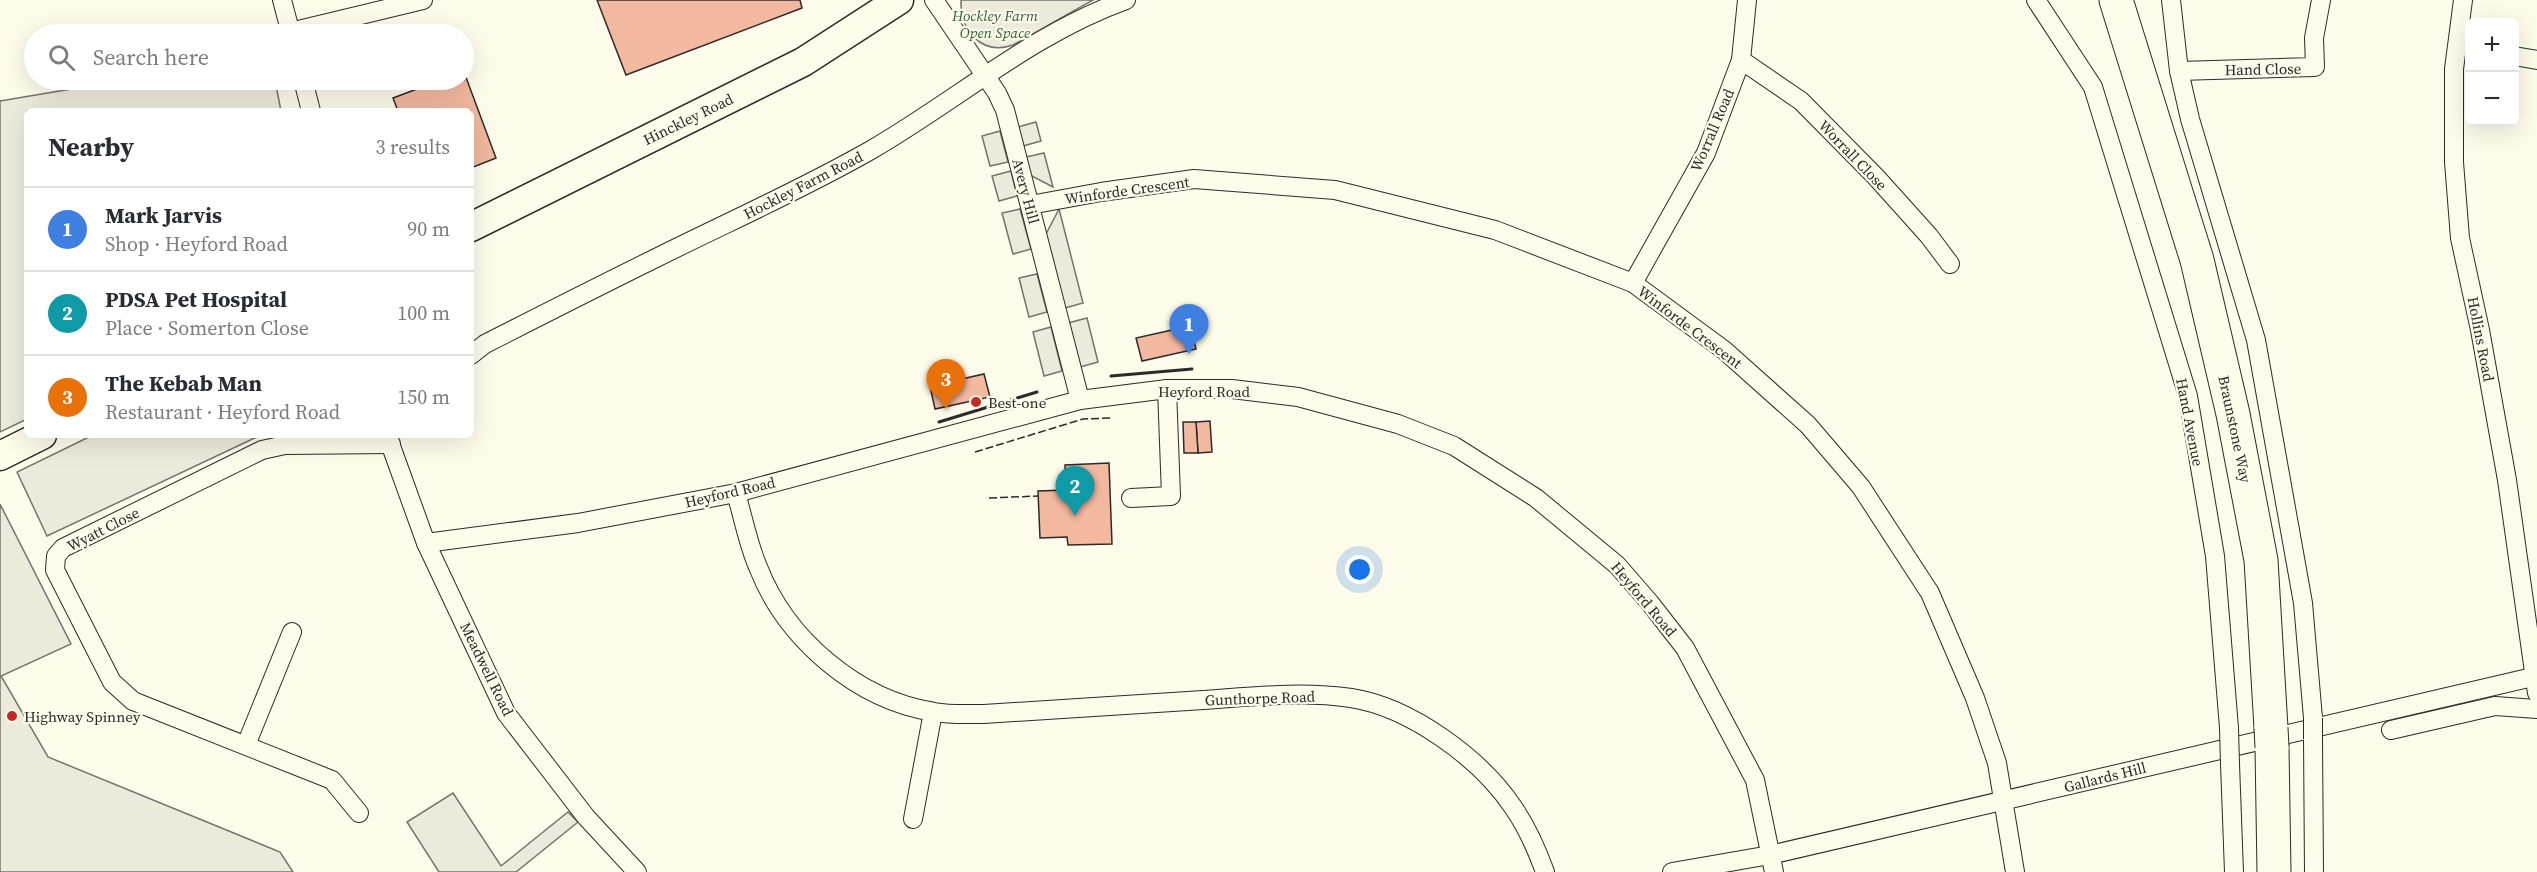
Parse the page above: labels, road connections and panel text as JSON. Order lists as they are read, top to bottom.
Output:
{
  "streets": {
    "highway": ["Braunstone Way"],
    "main road": ["Hinckley Road"],
    "street": [
      "Hand Close",
      "Worrall Road",
      "Worrall Close",
      "Hockley Farm Road",
      "Winforde Crescent",
      "Avery Hill",
      "Hollins Road",
      "Heyford Road",
      "Hand Avenue",
      "Wyatt Close",
      "Meadwell Road",
      "Gunthorpe Road",
      "Gallards Hill"
    ]
  },
  "crossings": [
    ["Worrall Road", "Worrall Close"],
    ["Worrall Road", "Winforde Crescent"],
    ["Hockley Farm Road", "Avery Hill"],
    ["Winforde Crescent", "Avery Hill"],
    ["Winforde Crescent", "Gallards Hill"],
    ["Avery Hill", "Heyford Road"],
    ["Hollins Road", "Gallards Hill"],
    ["Heyford Road", "Meadwell Road"],
    ["Heyford Road", "Gunthorpe Road"],
    ["Heyford Road", "Gallards Hill"],
    ["Wyatt Close", "Meadwell Road"]
  ],
  "parks": ["Hockley Farm Open Space"],
  "places": ["Best-one", "Highway Spinney"],
  "page": {
    "map_buttons": ["+", "−"],
    "search": "Search here",
    "heading": ["Nearby", "3 results"],
    "list": [
      {
        "mark": "1",
        "name": "Mark Jarvis",
        "note": "Shop · Heyford Road",
        "value": "90 m"
      },
      {
        "mark": "2",
        "name": "PDSA Pet Hospital",
        "note": "Place · Somerton Close",
        "value": "100 m"
      },
      {
        "mark": "3",
        "name": "The Kebab Man",
        "note": "Restaurant · Heyford Road",
        "value": "150 m"
      }
    ],
    "pins": ["1", "3", "2"]
  }
}
